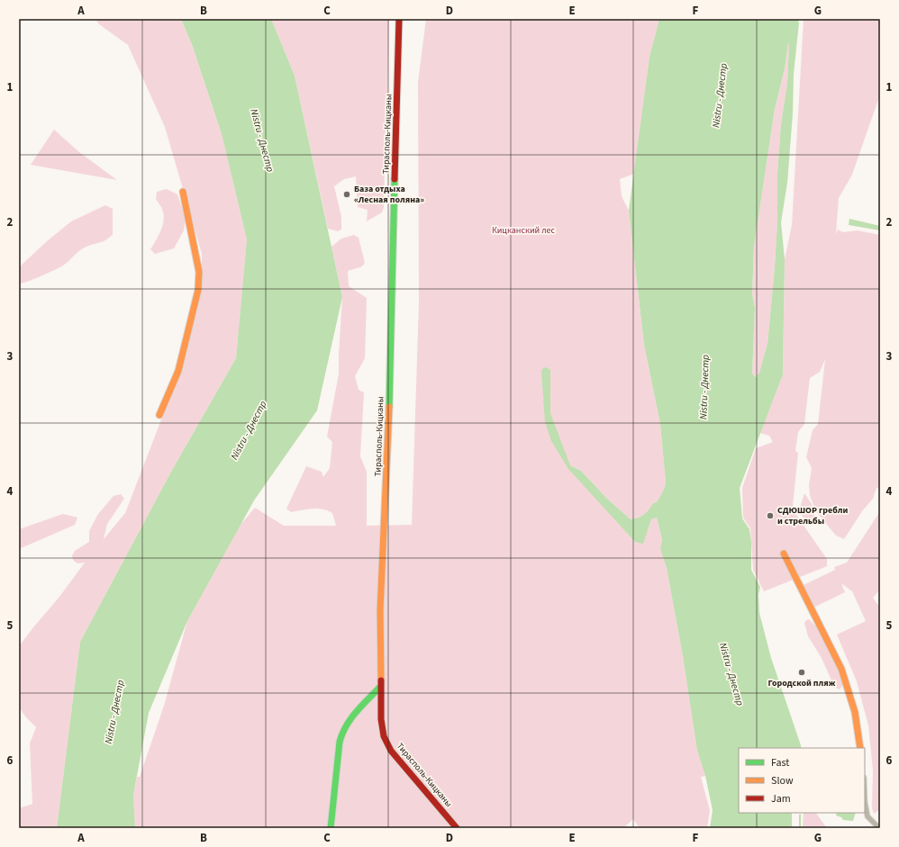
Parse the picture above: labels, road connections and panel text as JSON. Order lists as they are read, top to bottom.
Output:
{
  "streets": {
    "street": ["Тирасполь-Кицканы"]
  },
  "water": ["Nistru - Днестр"],
  "parks": ["Кицканский лес"],
  "places": ["База отдыха «Лесная поляна»", "СДЮШОР гребли и стрельбы", "Городской пляж"],
  "legend": ["Fast", "Slow", "Jam"],
  "grid": {
    "columns": [
      "A",
      "B",
      "C",
      "D",
      "E",
      "F",
      "G"
    ],
    "rows": [
      "1",
      "2",
      "3",
      "4",
      "5",
      "6"
    ]
  }
}
